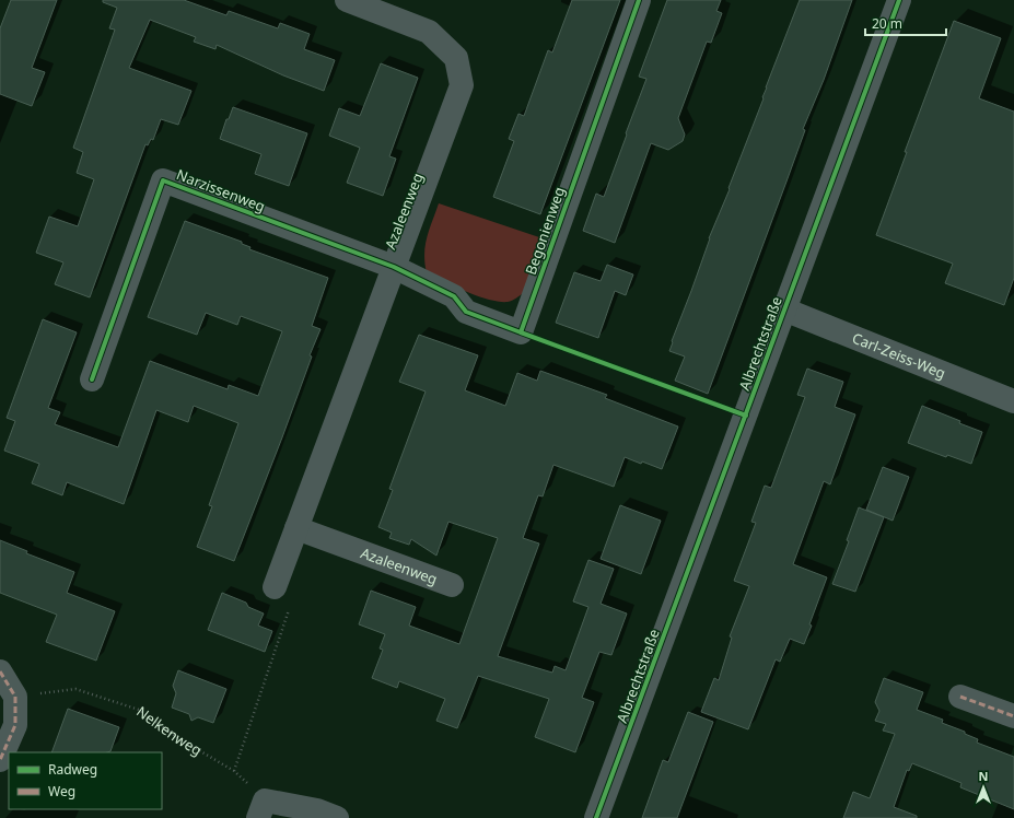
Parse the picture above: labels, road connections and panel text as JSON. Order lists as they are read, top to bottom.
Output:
{
  "streets": {
    "street": [
      "Narzissenweg",
      "Azaleenweg",
      "Begonienweg",
      "Albrechtstraße",
      "Carl-Zeiss-Weg"
    ],
    "path": ["Nelkenweg"]
  },
  "crossings": [
    ["Narzissenweg", "Azaleenweg"],
    ["Narzissenweg", "Begonienweg"],
    ["Azaleenweg", "Begonienweg"],
    ["Albrechtstraße", "Carl-Zeiss-Weg"]
  ],
  "legend": ["Radweg", "Weg"],
  "scale_bar": "20 m",
  "north": "top"
}
